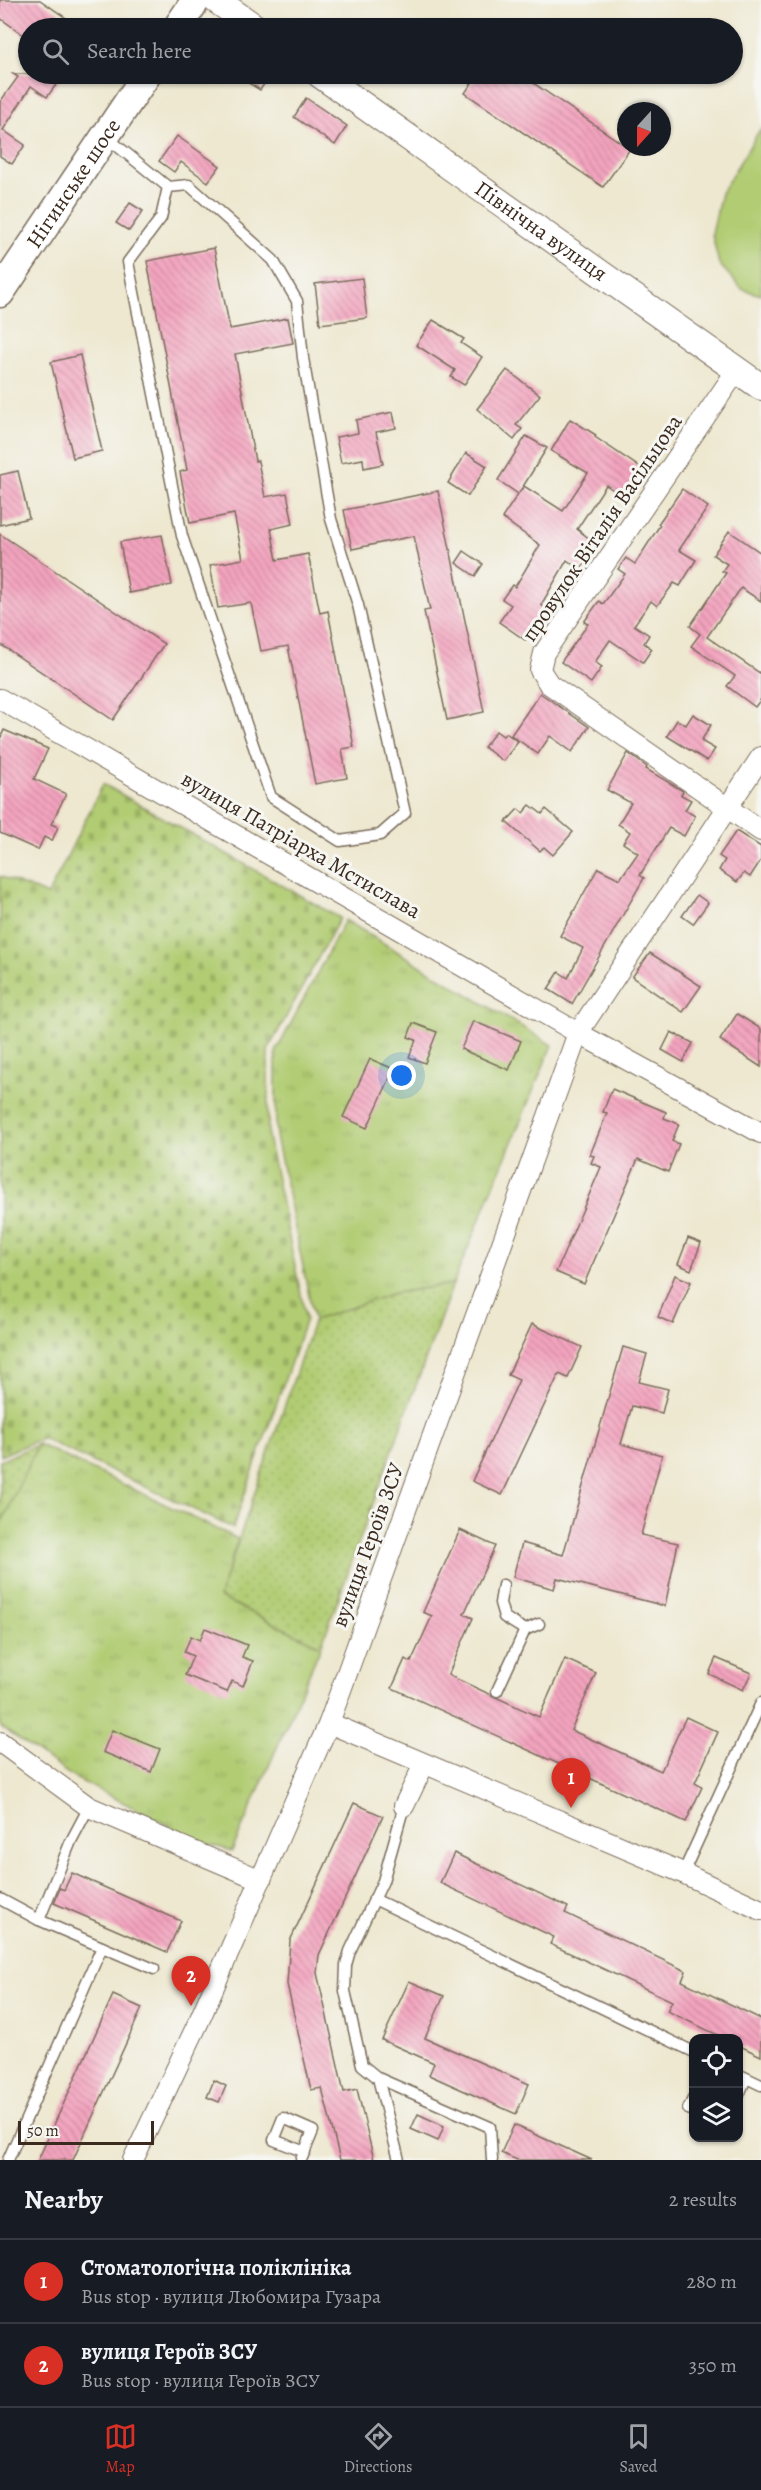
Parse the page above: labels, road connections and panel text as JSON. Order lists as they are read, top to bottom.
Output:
{
  "streets": {
    "main road": ["Нігинське шосе"],
    "street": [
      "Північна вулиця",
      "провулок Віталія Васільцова",
      "вулиця Патріарха Мстислава",
      "вулиця Героїв ЗСУ"
    ]
  },
  "crossings": [
    ["Північна вулиця", "провулок Віталія Васільцова"],
    ["вулиця Патріарха Мстислава", "вулиця Героїв ЗСУ"]
  ],
  "scale_bar": "50 m",
  "north": "bottom",
  "page": {
    "search": "Search here",
    "pins": ["1", "2"],
    "scale": "50 m",
    "heading": ["Nearby", "2 results"],
    "list": [
      {
        "mark": "1",
        "name": "Стоматологічна поліклініка",
        "note": "Bus stop · вулиця Любомира Гузара",
        "value": "280 m"
      },
      {
        "mark": "2",
        "name": "вулиця Героїв ЗСУ",
        "note": "Bus stop · вулиця Героїв ЗСУ",
        "value": "350 m"
      }
    ],
    "nav": ["Map", "Directions", "Saved"]
  }
}
